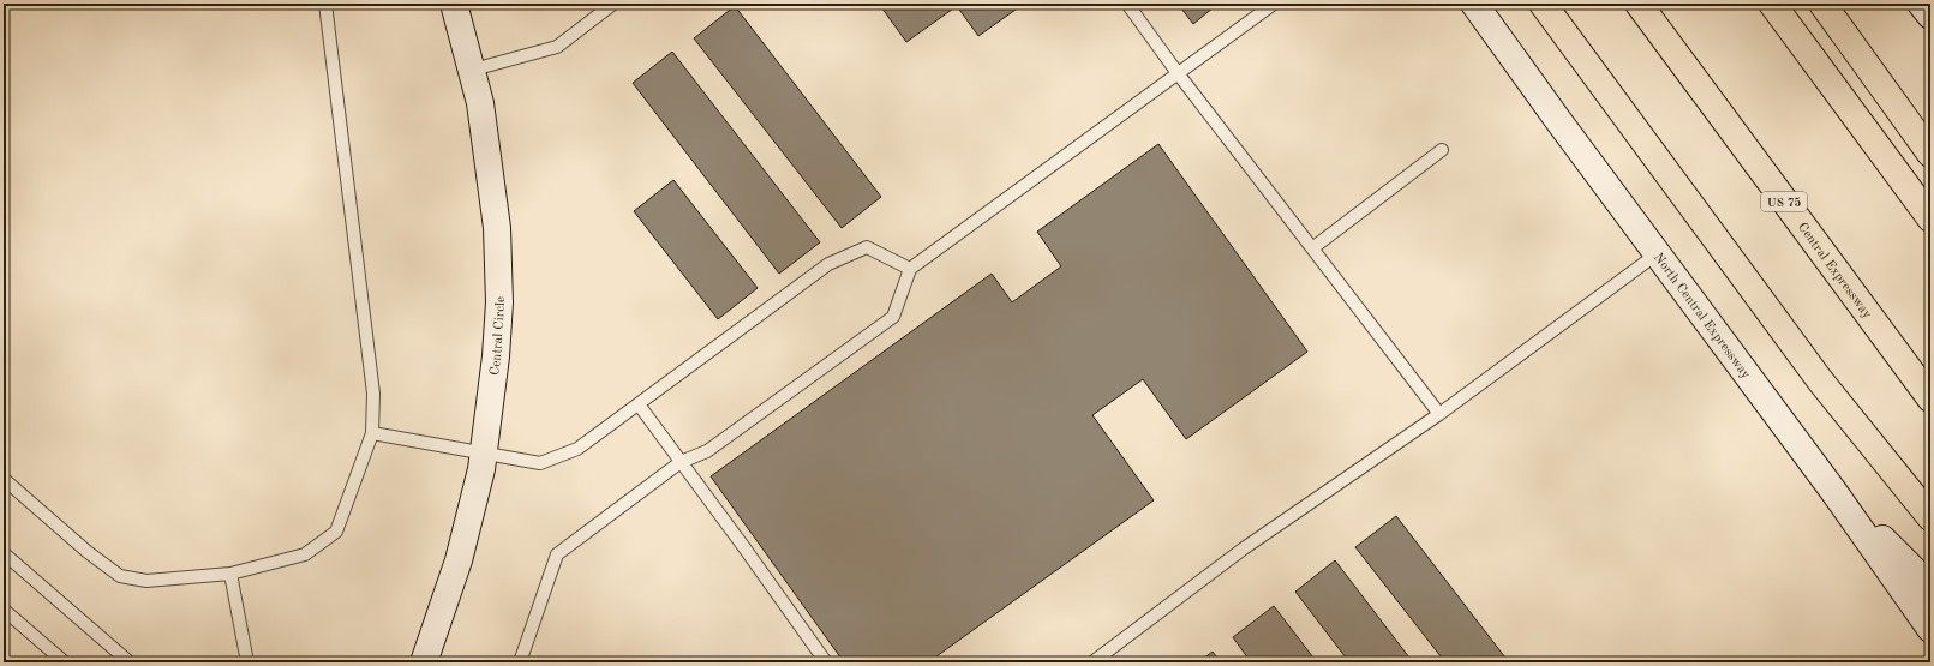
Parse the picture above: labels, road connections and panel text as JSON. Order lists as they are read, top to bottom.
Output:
{
  "streets": {
    "highway": ["US 75", "Central Expressway"],
    "main road": ["North Central Expressway", "Central Circle"]
  }
}
